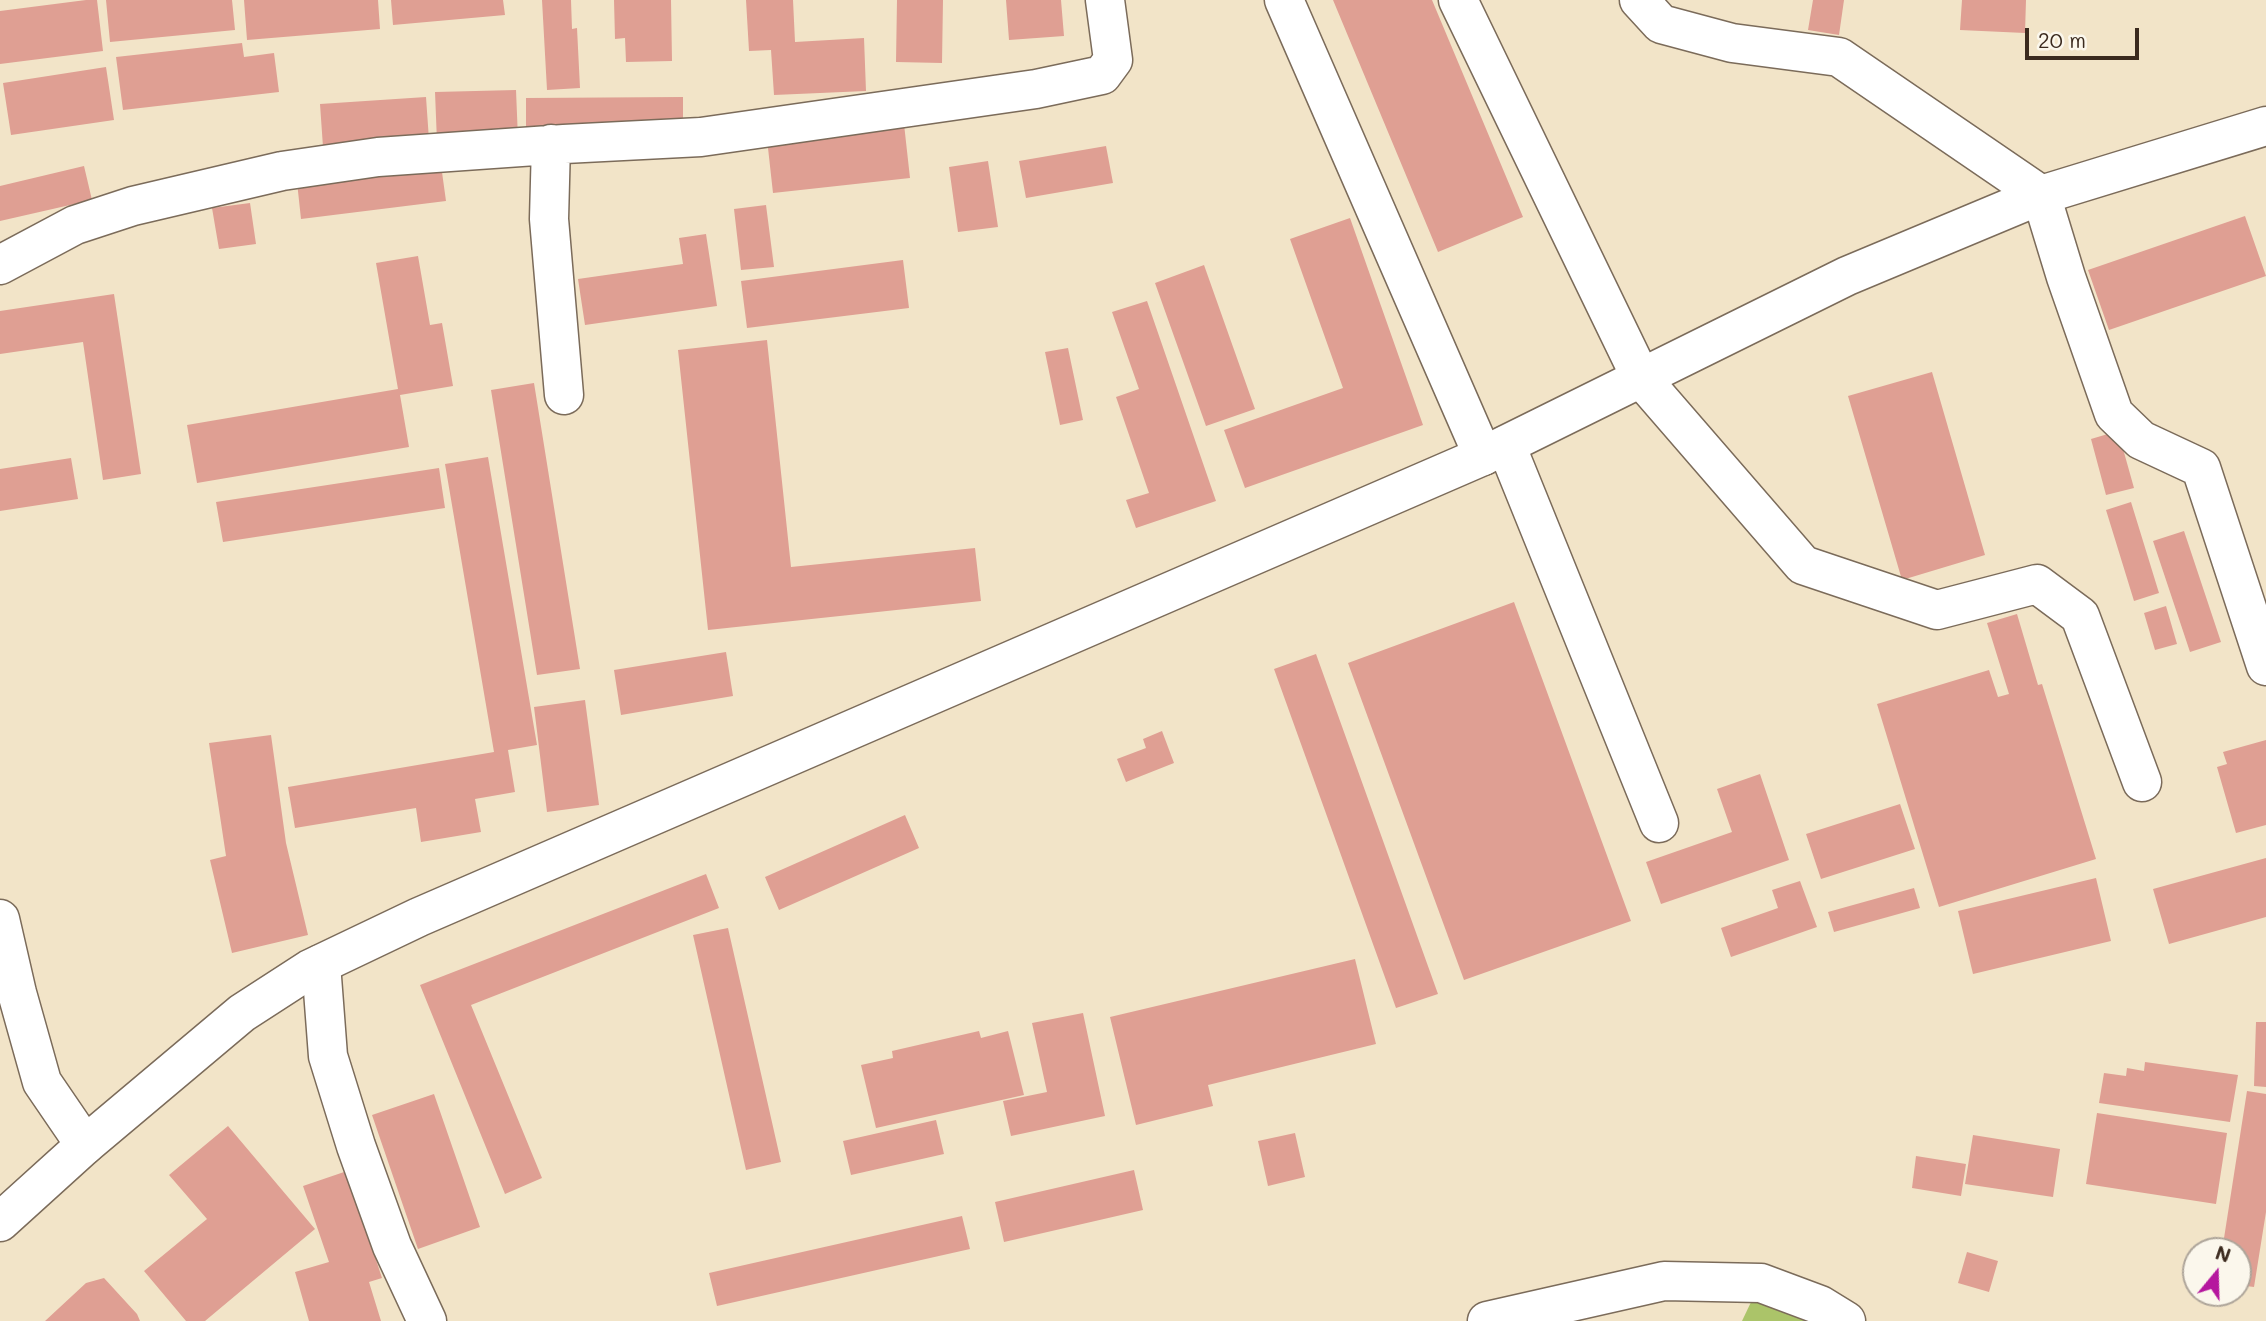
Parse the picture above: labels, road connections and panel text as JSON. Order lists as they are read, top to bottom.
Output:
{
  "scale_bar": "20 m",
  "north": "top"
}
